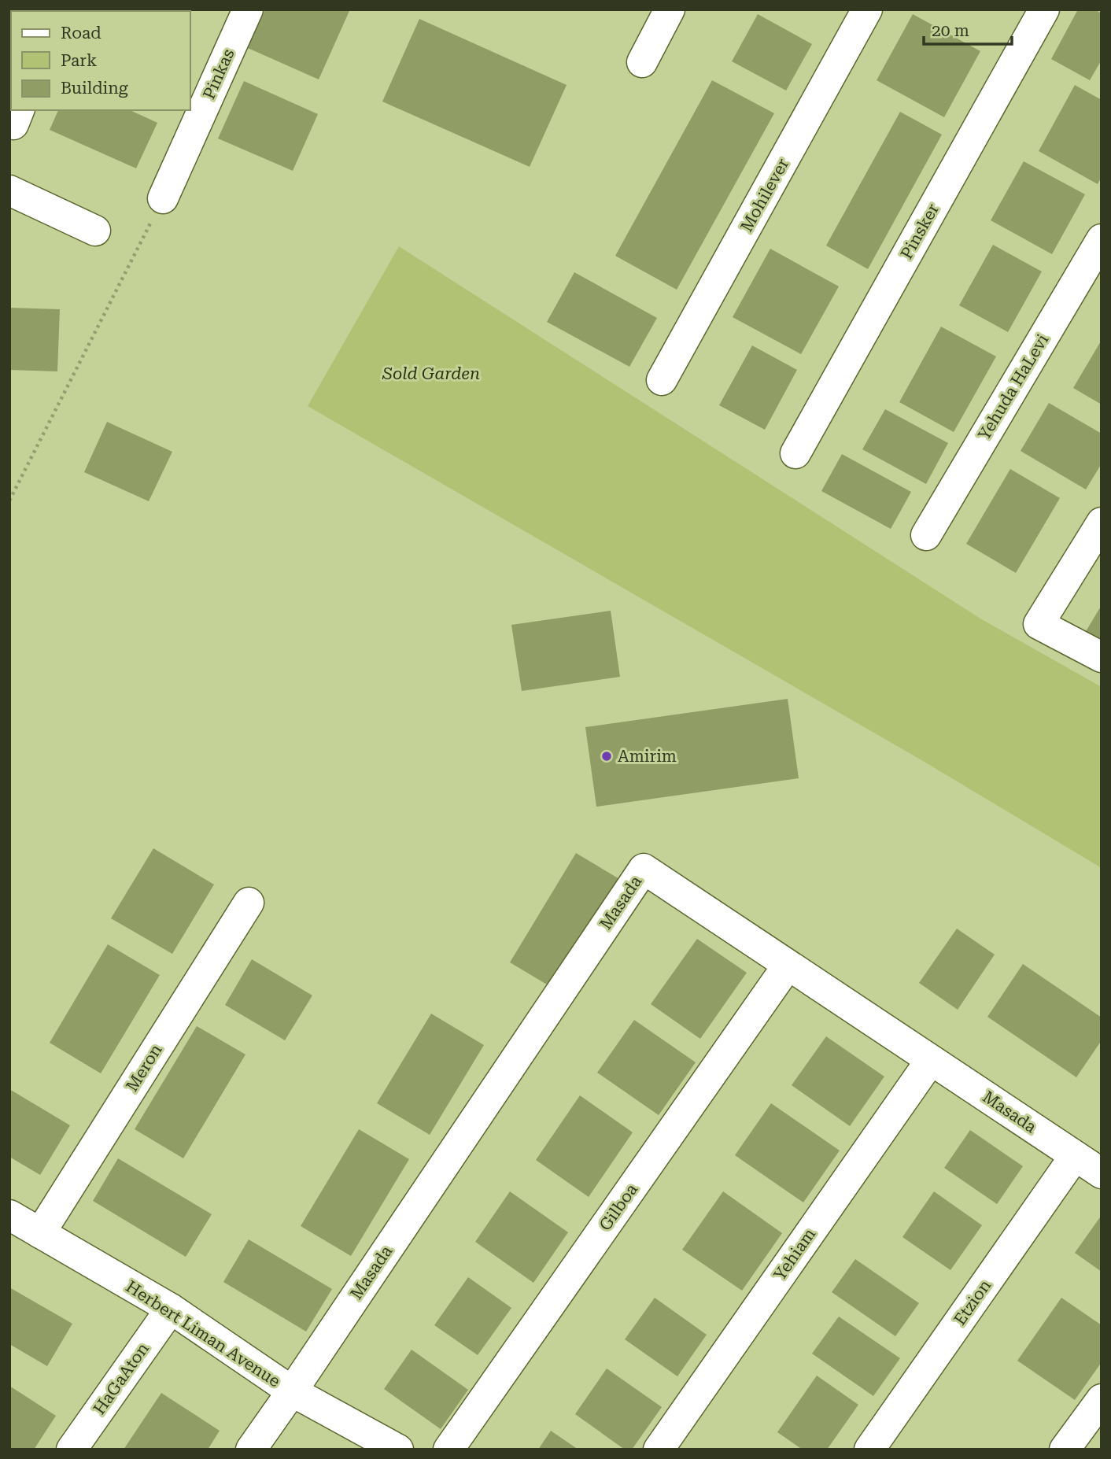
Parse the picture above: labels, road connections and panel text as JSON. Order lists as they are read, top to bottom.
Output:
{
  "streets": {
    "street": [
      "Pinkas",
      "Mohilever",
      "Pinsker",
      "Yehuda HaLevi",
      "Masada",
      "Meron",
      "Gilboa",
      "Yehiam",
      "Etzion",
      "Herbert Liman Avenue",
      "HaGaAton"
    ]
  },
  "crossings": [
    ["Masada", "Gilboa"],
    ["Masada", "Yehiam"],
    ["Masada", "Etzion"],
    ["Masada", "Herbert Liman Avenue"],
    ["Meron", "Herbert Liman Avenue"],
    ["Herbert Liman Avenue", "HaGaAton"]
  ],
  "parks": ["Sold Garden"],
  "places": ["Amirim"],
  "legend": ["Road", "Park", "Building"],
  "scale_bar": "20 m"
}
